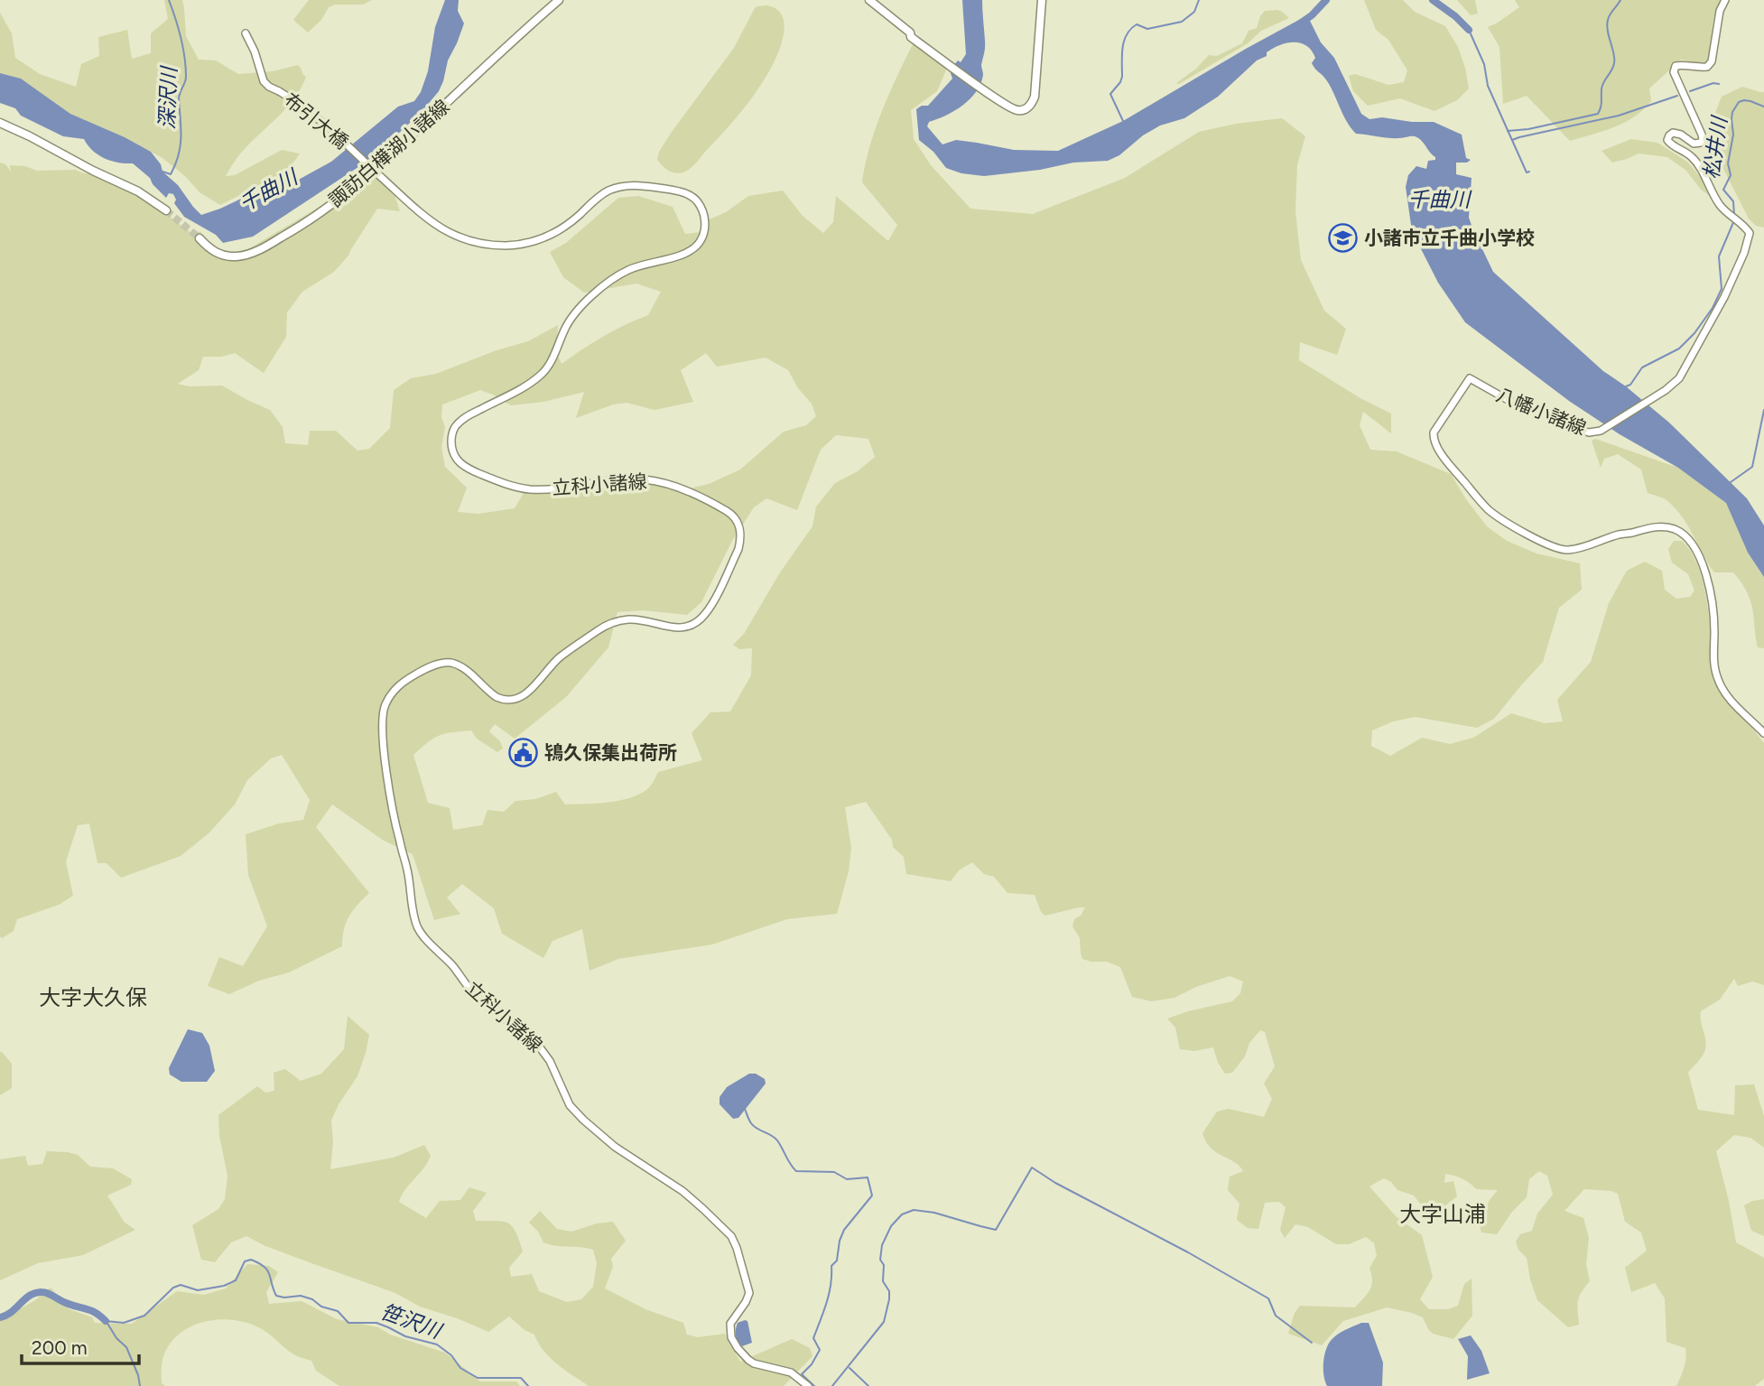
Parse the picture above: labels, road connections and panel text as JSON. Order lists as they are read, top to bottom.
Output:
{
  "streets": {
    "main road": [
      "布引大橋",
      "諏訪白樺湖小諸線",
      "八幡小諸線",
      "立科小諸線"
    ]
  },
  "crossings": [
    ["布引大橋", "立科小諸線"]
  ],
  "districts": ["大字大久保", "大字山浦"],
  "water": [
    "深沢川",
    "松井川",
    "千曲川",
    "笹沢川"
  ],
  "places": {
    "school or university": ["小諸市立千曲小学校"],
    "public building": ["鴇久保集出荷所"]
  },
  "scale_bar": "200 m"
}
